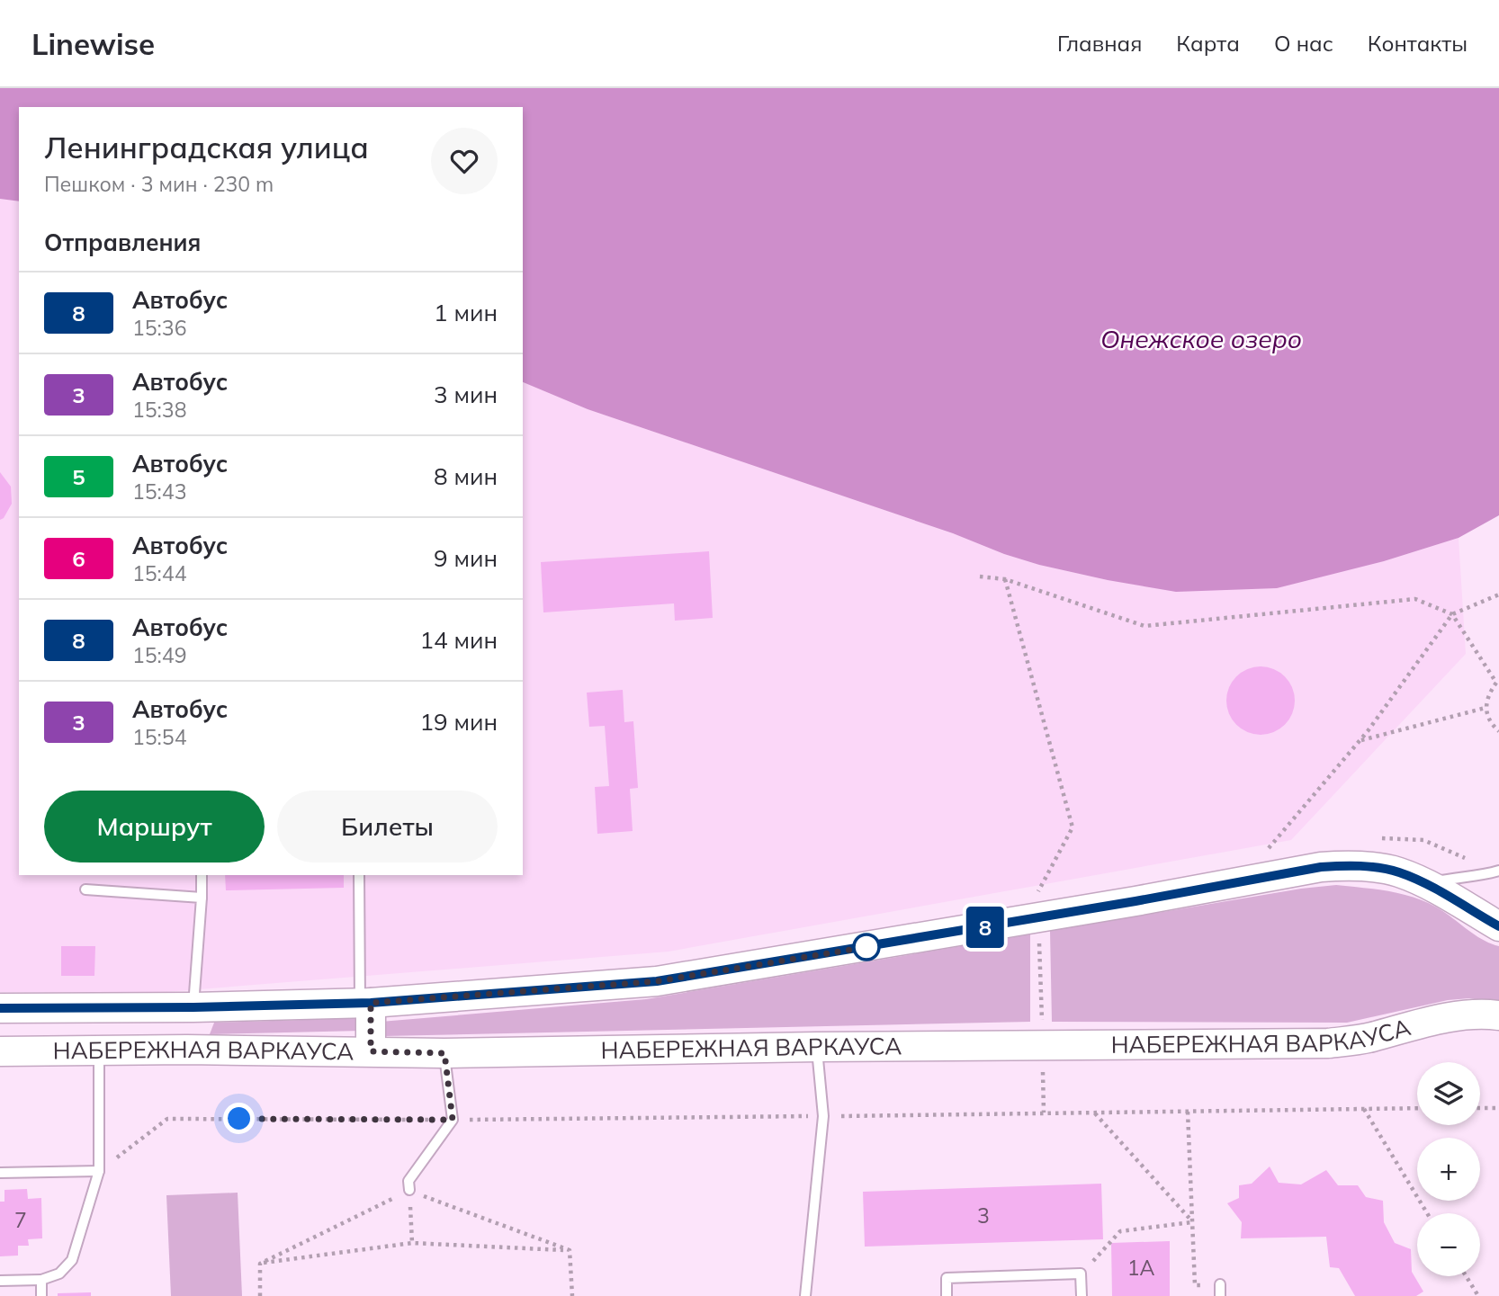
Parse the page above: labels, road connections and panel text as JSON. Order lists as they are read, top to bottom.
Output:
{
  "streets": {
    "main road": ["НАБЕРЕЖНАЯ ВАРКАУСА"]
  },
  "water": ["Онежское озеро"],
  "lines": ["bus line 8"],
  "house_numbers": ["3", "7", "1А"],
  "page": {
    "header": "Linewise",
    "nav": [
      "Главная",
      "Карта",
      "О нас",
      "Контакты"
    ],
    "on_map": "8",
    "heading": [
      ["Ленинградская улица", "Пешком · 3 мин · 230 m"],
      "Отправления"
    ],
    "list": [
      {
        "mark": "8",
        "name": "Автобус",
        "note": "15:36",
        "value": "1 мин"
      },
      {
        "mark": "3",
        "name": "Автобус",
        "note": "15:38",
        "value": "3 мин"
      },
      {
        "mark": "5",
        "name": "Автобус",
        "note": "15:43",
        "value": "8 мин"
      },
      {
        "mark": "6",
        "name": "Автобус",
        "note": "15:44",
        "value": "9 мин"
      },
      {
        "mark": "8",
        "name": "Автобус",
        "note": "15:49",
        "value": "14 мин"
      },
      {
        "mark": "3",
        "name": "Автобус",
        "note": "15:54",
        "value": "19 мин"
      }
    ],
    "buttons": ["Маршрут", "Билеты"],
    "map_buttons": ["+", "−"]
  }
}
